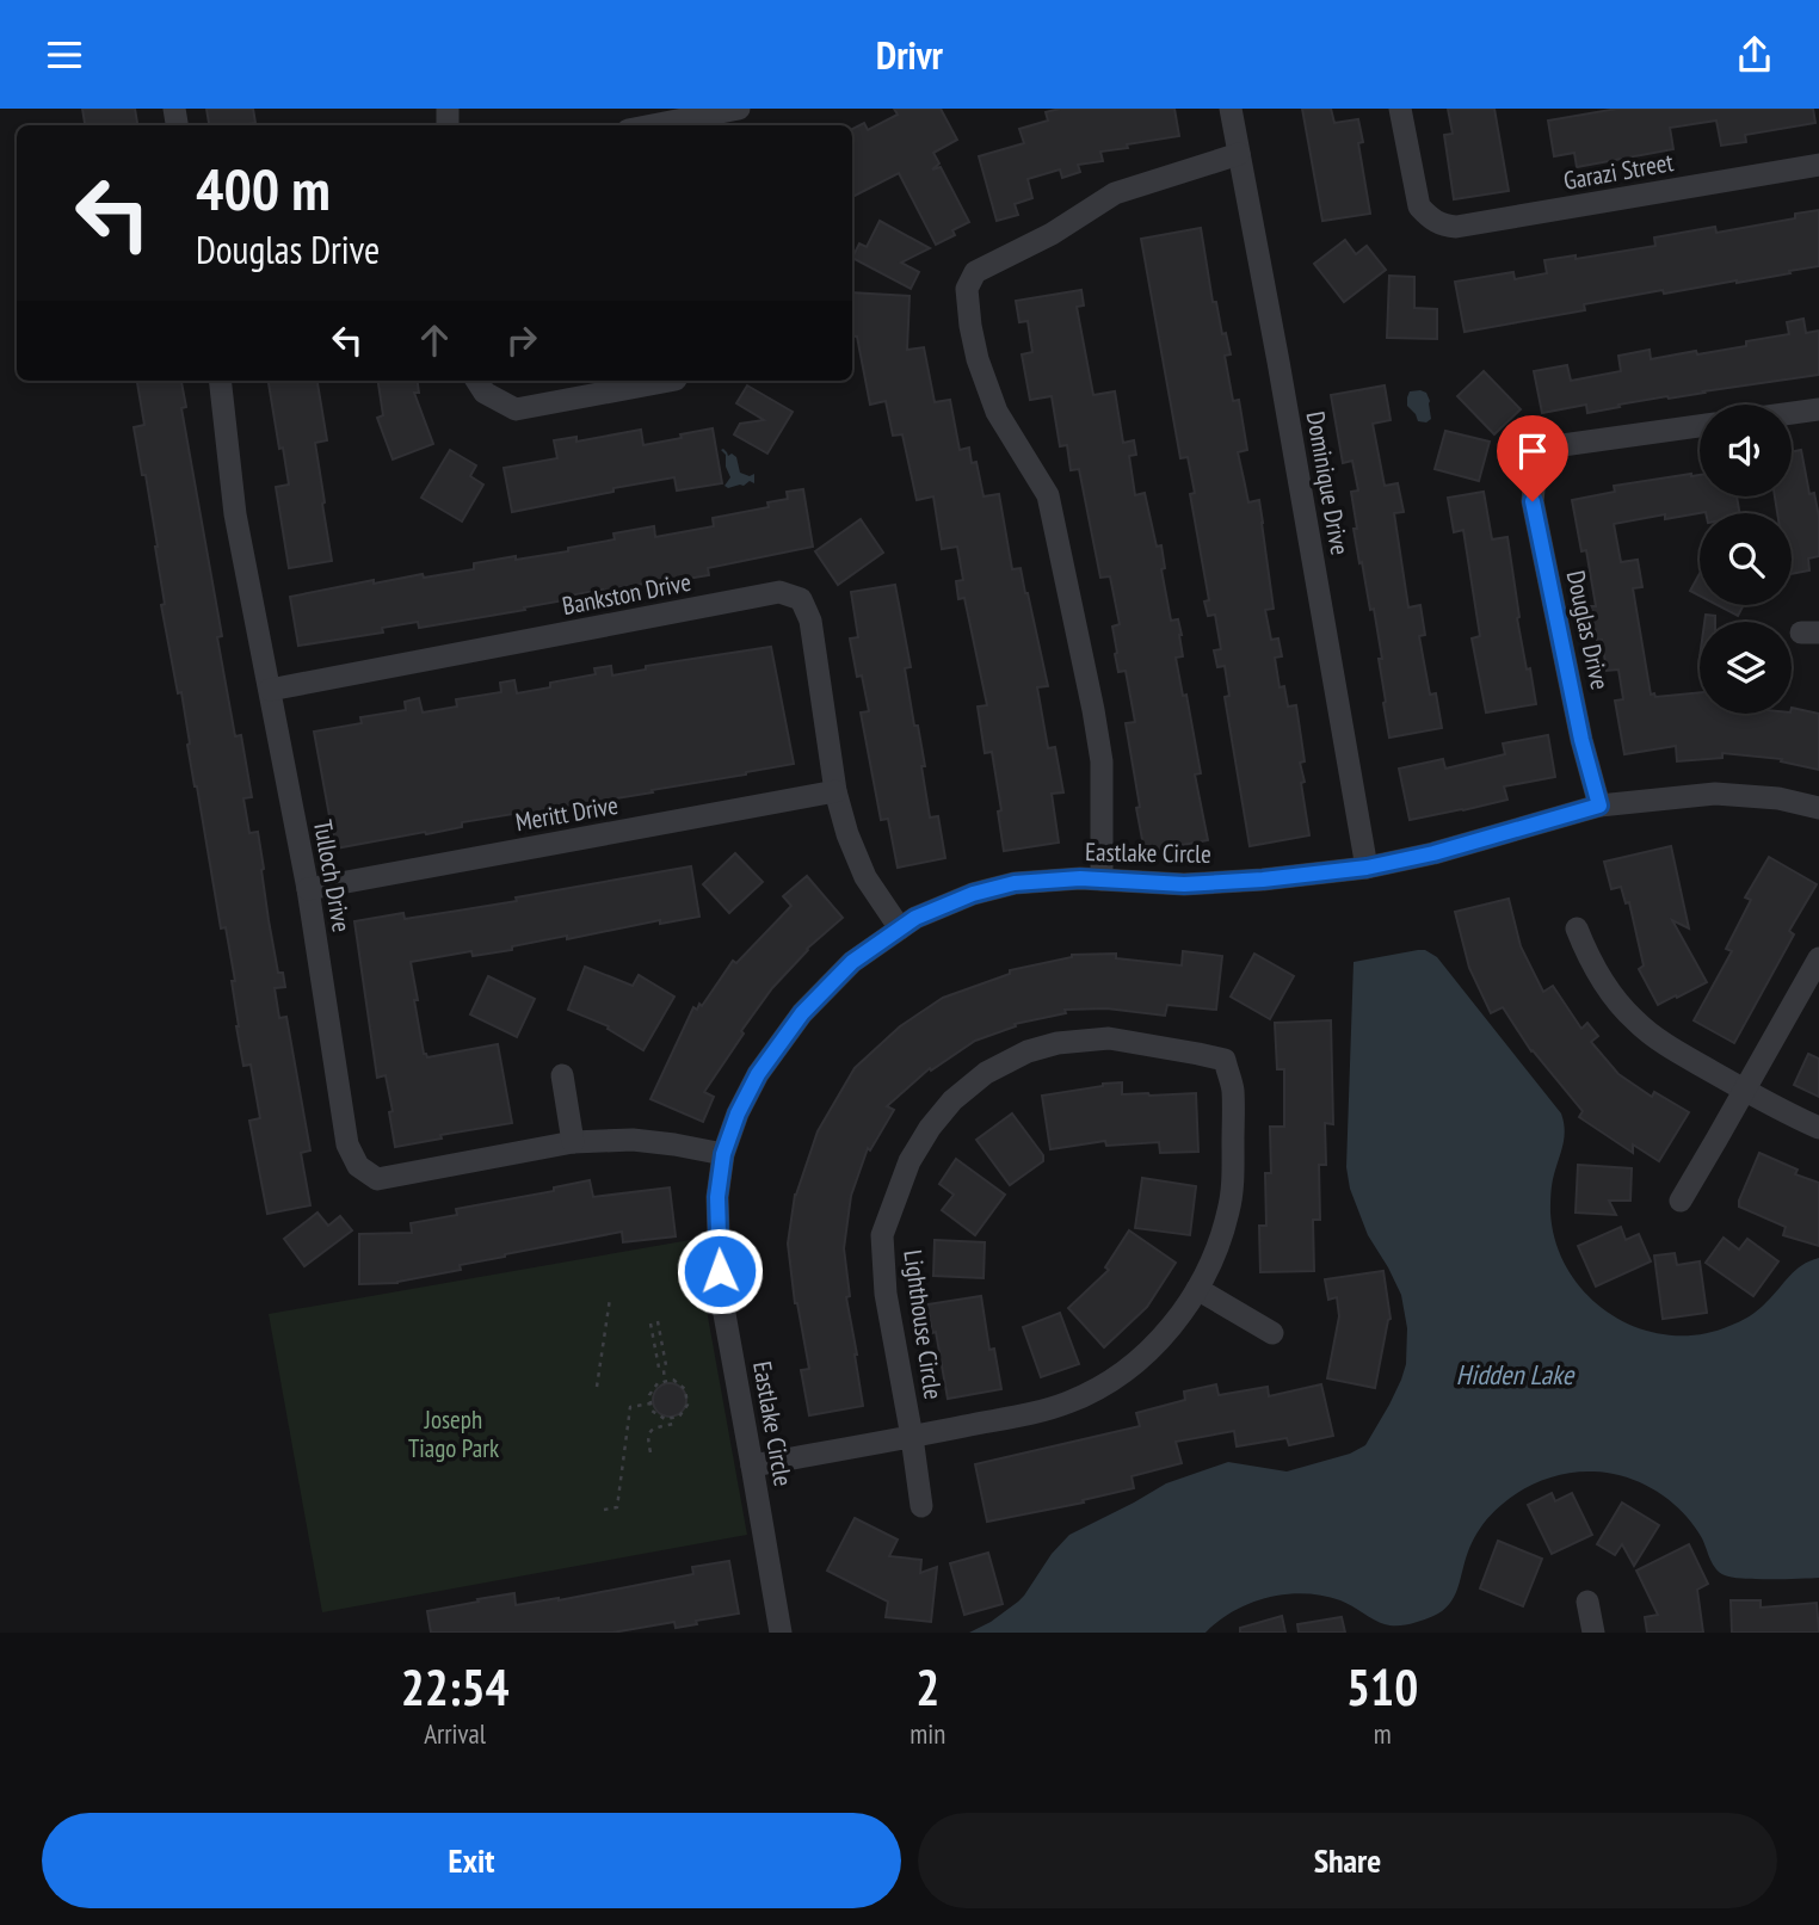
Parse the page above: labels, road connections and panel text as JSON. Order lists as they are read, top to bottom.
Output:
{
  "streets": {
    "street": [
      "Garazi Street",
      "Dominique Drive",
      "Bankston Drive",
      "Douglas Drive",
      "Meritt Drive",
      "Eastlake Circle",
      "Tulloch Drive",
      "Lighthouse Circle"
    ]
  },
  "crossings": [
    ["Dominique Drive", "Eastlake Circle"],
    ["Bankston Drive", "Meritt Drive"],
    ["Bankston Drive", "Eastlake Circle"],
    ["Bankston Drive", "Tulloch Drive"],
    ["Douglas Drive", "Eastlake Circle"],
    ["Meritt Drive", "Tulloch Drive"],
    ["Eastlake Circle", "Tulloch Drive"]
  ],
  "water": ["Hidden Lake"],
  "parks": ["Joseph Tiago Park"],
  "page": {
    "header": "Drivr",
    "turn": ["400 m", "Douglas Drive"],
    "eta": [
      "22:54",
      "Arrival",
      "2",
      "min",
      "510",
      "m"
    ],
    "buttons": ["Exit", "Share"]
  }
}
